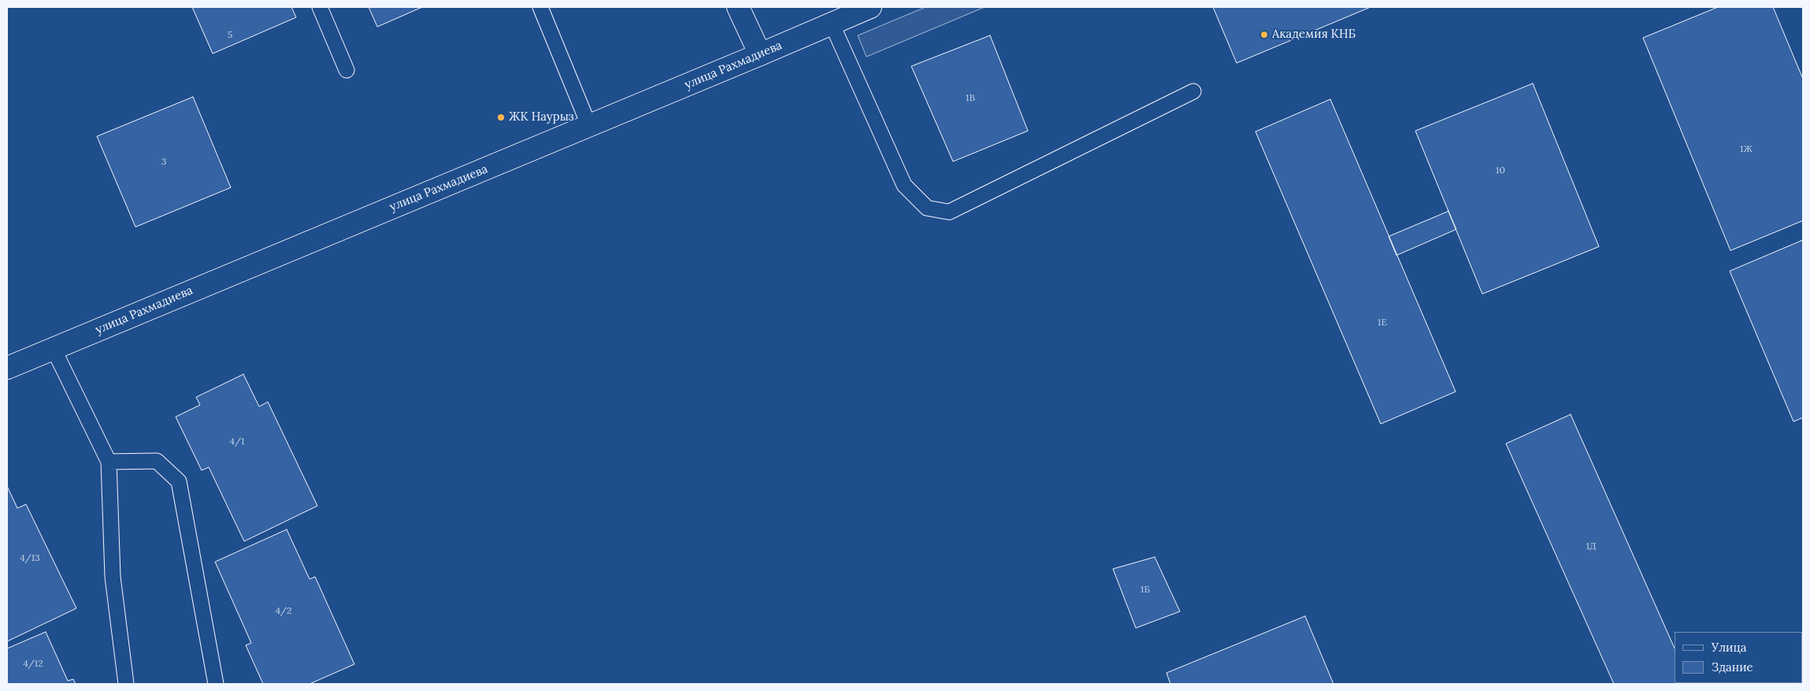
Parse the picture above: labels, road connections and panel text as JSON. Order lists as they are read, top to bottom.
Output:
{
  "streets": {
    "street": ["улица Рахмадиева"]
  },
  "places": ["Академия КНБ", "ЖК Наурыз"],
  "house_numbers": [
    "5",
    "1В",
    "1Ж",
    "3",
    "10",
    "1Е",
    "4/1",
    "1Д",
    "4/13",
    "1Б",
    "4/2",
    "4/12"
  ],
  "legend": ["Улица", "Здание"]
}
